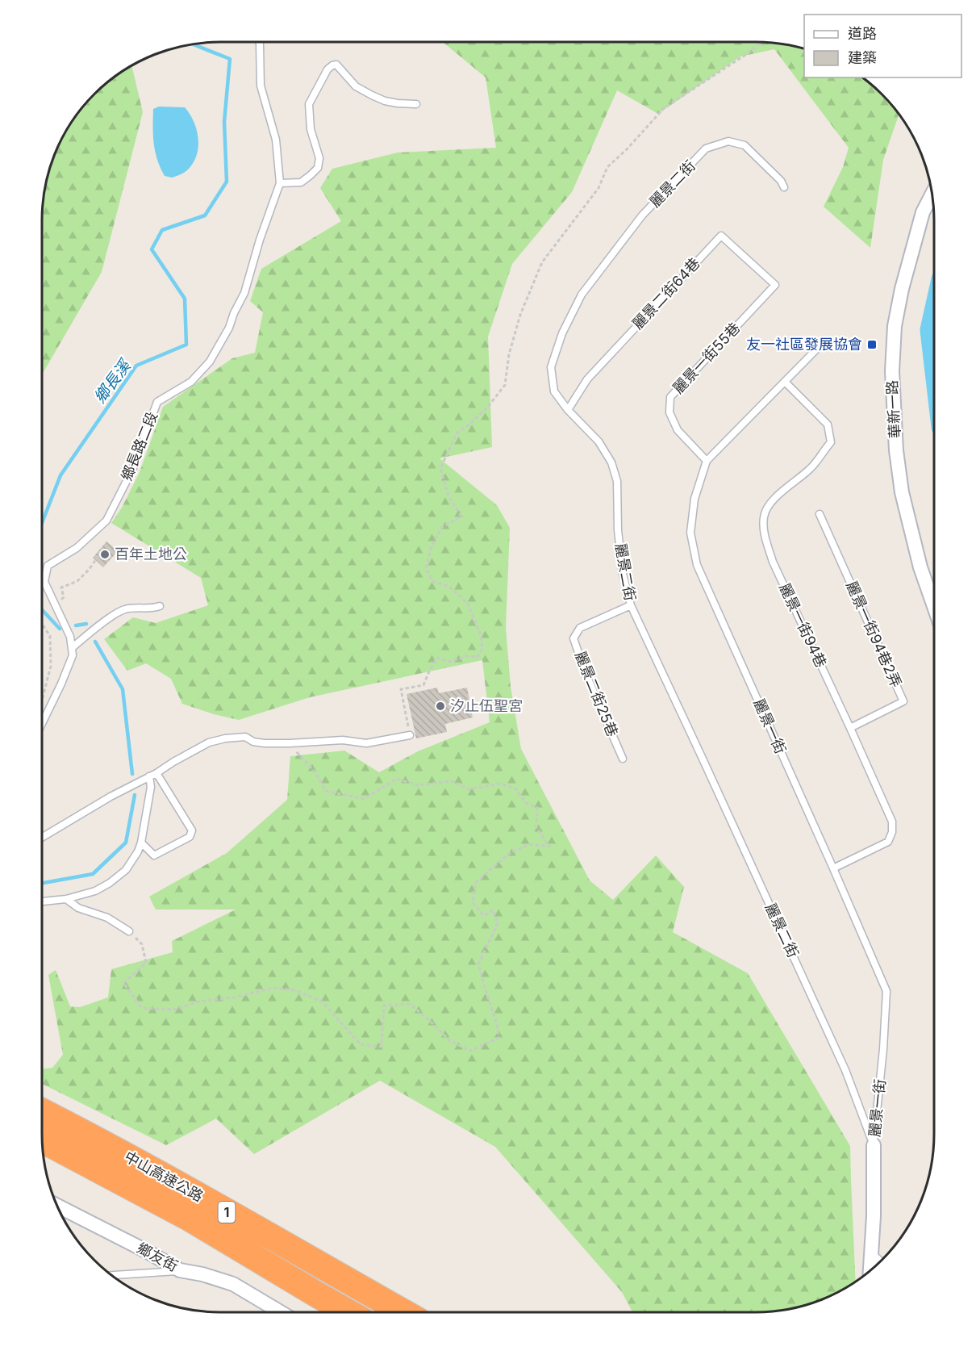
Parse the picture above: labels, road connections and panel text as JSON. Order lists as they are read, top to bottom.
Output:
{
  "streets": {
    "highway": ["中山高速公路", "1"],
    "street": ["華新一路", "鄉友街"],
    "lane": [
      "麗景二街",
      "麗景二街64巷",
      "麗景一街55巷",
      "鄉長路二段",
      "麗景一街94巷",
      "麗景一街94巷2弄",
      "麗景二街25巷",
      "麗景一街"
    ]
  },
  "crossings": [
    ["麗景二街", "麗景二街64巷"],
    ["麗景二街", "麗景二街25巷"],
    ["麗景二街", "麗景一街"],
    ["麗景二街64巷", "麗景一街55巷"],
    ["麗景一街55巷", "麗景一街"],
    ["麗景一街94巷", "麗景一街94巷2弄"],
    ["麗景一街94巷", "麗景一街"]
  ],
  "water": ["鄉長溪"],
  "places": {
    "transit": ["友一社區發展協會"],
    "other": ["百年土地公", "汐止伍聖宮"]
  },
  "legend": ["道路", "建築"]
}
